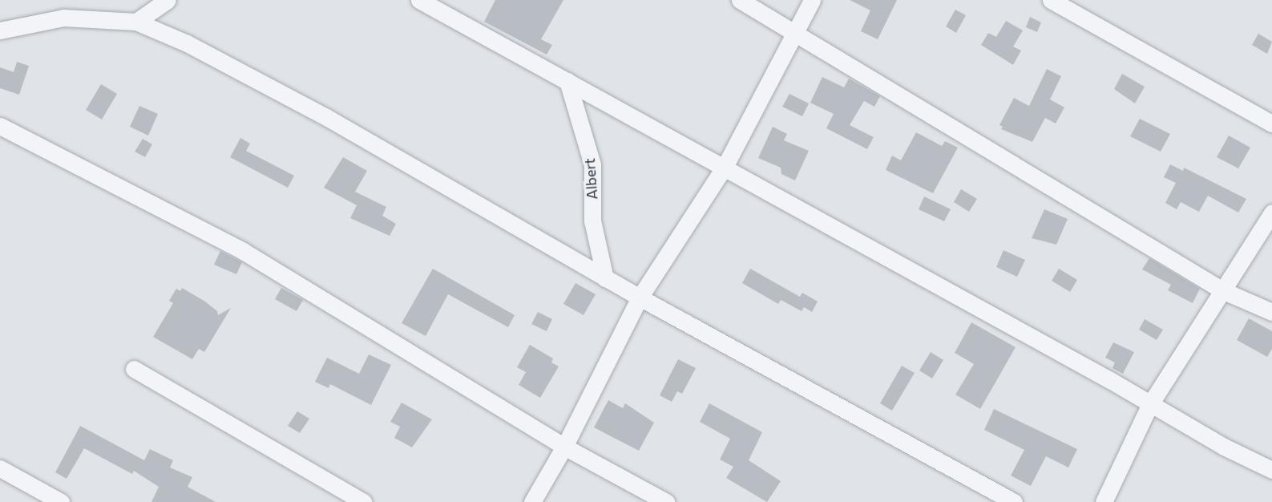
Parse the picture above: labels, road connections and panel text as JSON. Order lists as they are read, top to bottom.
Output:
{
  "streets": {
    "street": ["Albert"]
  }
}
